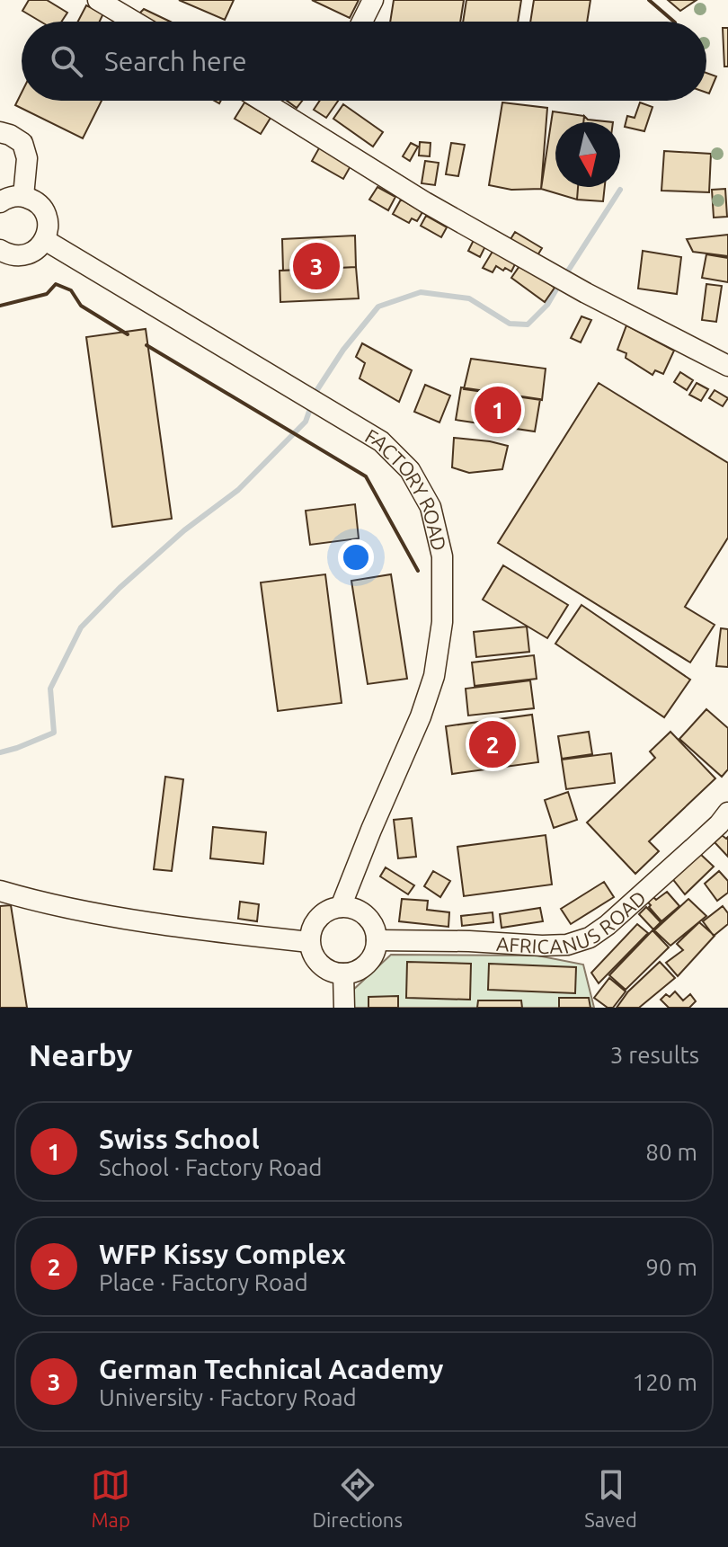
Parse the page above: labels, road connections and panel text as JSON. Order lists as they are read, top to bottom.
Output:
{
  "streets": {
    "street": ["FACTORY ROAD", "AFRICANUS ROAD"]
  },
  "crossings": [
    ["FACTORY ROAD", "AFRICANUS ROAD"]
  ],
  "north": "bottom",
  "page": {
    "search": "Search here",
    "pins": ["3", "1", "2"],
    "heading": ["Nearby", "3 results"],
    "list": [
      {
        "mark": "1",
        "name": "Swiss School",
        "note": "School · Factory Road",
        "value": "80 m"
      },
      {
        "mark": "2",
        "name": "WFP Kissy Complex",
        "note": "Place · Factory Road",
        "value": "90 m"
      },
      {
        "mark": "3",
        "name": "German Technical Academy",
        "note": "University · Factory Road",
        "value": "120 m"
      }
    ],
    "nav": ["Map", "Directions", "Saved"]
  }
}
